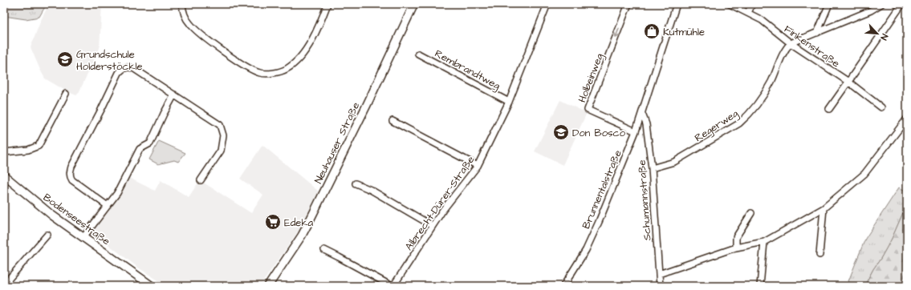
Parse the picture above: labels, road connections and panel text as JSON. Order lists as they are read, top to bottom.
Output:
{
  "streets": {
    "street": [
      "Finkenstraße",
      "Rembrandtweg",
      "Holbeinweg",
      "Regerweg",
      "Neuhauser Straße",
      "Brunnentalstraße",
      "Schumannstraße",
      "Albrecht-Dürer-Straße",
      "Bodenseestraße"
    ]
  },
  "crossings": [
    ["Finkenstraße", "Regerweg"],
    ["Rembrandtweg", "Albrecht-Dürer-Straße"],
    ["Holbeinweg", "Brunnentalstraße"],
    ["Regerweg", "Schumannstraße"],
    ["Brunnentalstraße", "Schumannstraße"]
  ],
  "places": {
    "shop": ["Kutmühle"],
    "school or university": ["Grundschule Holderstöckle", "Don Bosco"],
    "supermarket": ["Edeka"]
  },
  "north": "bottom right"
}
